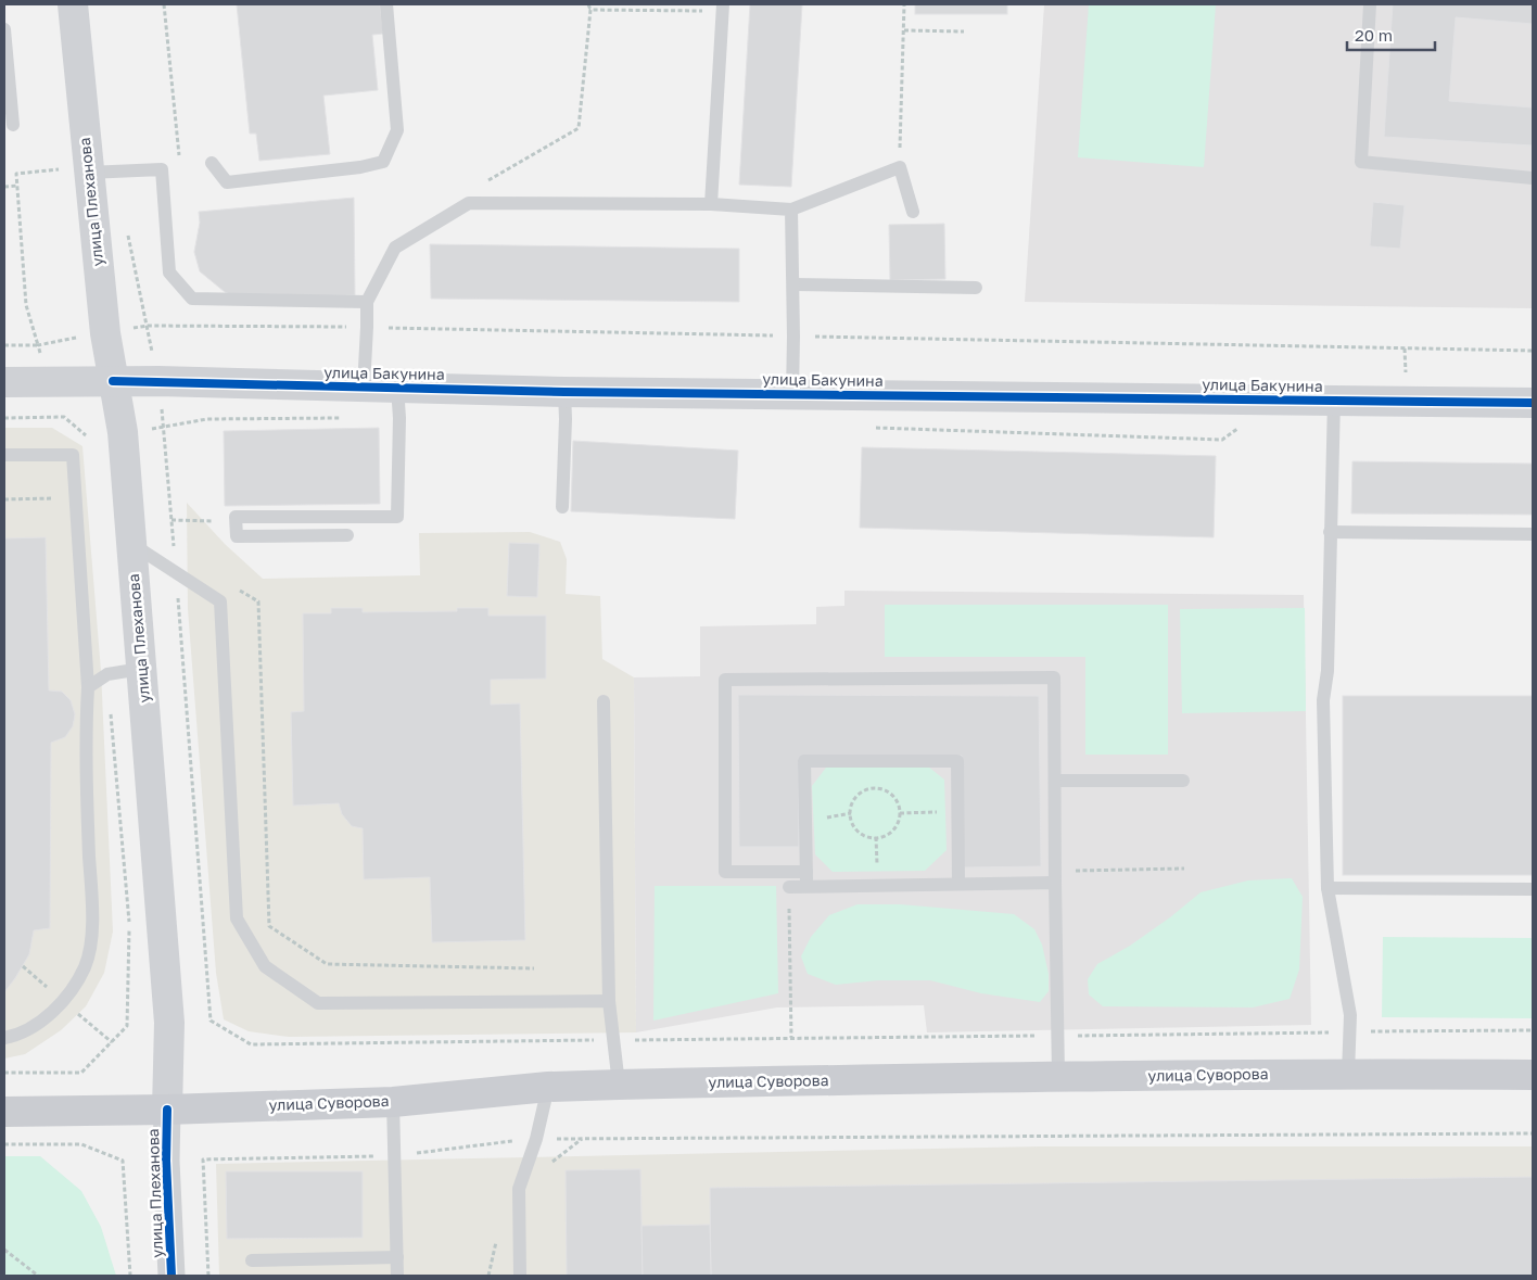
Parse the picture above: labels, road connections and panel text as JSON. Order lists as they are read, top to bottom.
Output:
{
  "streets": {
    "main road": ["улица Суворова"],
    "street": ["улица Плеханова", "улица Бакунина"]
  },
  "crossings": [
    ["улица Плеханова", "улица Бакунина"],
    ["улица Плеханова", "улица Суворова"]
  ],
  "scale_bar": "20 m"
}
